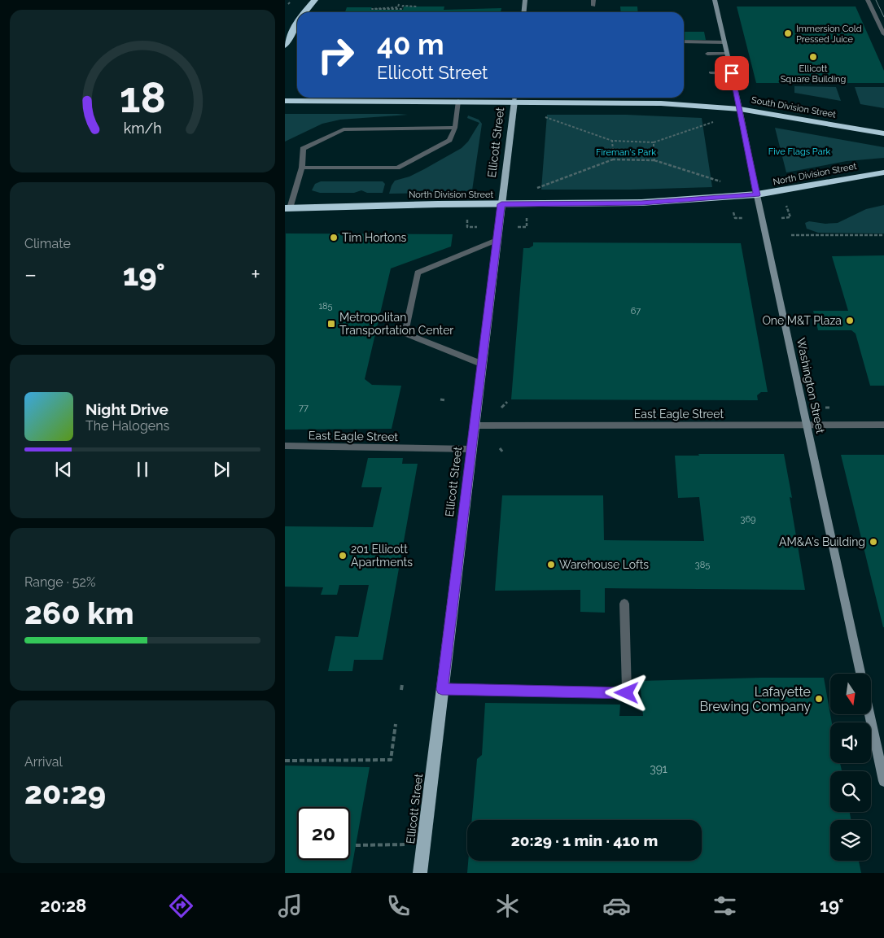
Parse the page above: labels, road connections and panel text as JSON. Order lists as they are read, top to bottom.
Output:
{
  "streets": {
    "highway": ["South Division Street", "North Division Street"],
    "main road": ["Ellicott Street"],
    "street": ["Washington Street", "East Eagle Street"]
  },
  "crossings": [
    ["South Division Street", "Ellicott Street"],
    ["South Division Street", "Washington Street"],
    ["Ellicott Street", "North Division Street"],
    ["Ellicott Street", "East Eagle Street"],
    ["North Division Street", "Washington Street"],
    ["Washington Street", "East Eagle Street"]
  ],
  "parks": ["Five Flags Park", "Fireman's Park"],
  "places": {
    "other": [
      "Immersion Cold Pressed Juice",
      "Ellicott Square Building",
      "Tim Hortons",
      "One M&T Plaza",
      "AM&A's Building",
      "201 Ellicott Apartments",
      "Warehouse Lofts",
      "Lafayette Brewing Company"
    ],
    "transit": ["Metropolitan Transportation Center"]
  },
  "house_numbers": [
    "185",
    "67",
    "77",
    "369",
    "385",
    "391"
  ],
  "north": "bottom",
  "page": {
    "turn": ["40 m", "Ellicott Street"],
    "tile": [
      "Climate",
      ["Range · 52%", "260 km"],
      ["Arrival", "20:29"]
    ],
    "heat": ["−", "19°", "+"],
    "song": ["Night Drive", "The Halogens"],
    "limit": "20",
    "trip": "20:29 · 1 min · 410 m",
    "tabs": ["20:28", "19°"],
    "gauge": ["18", "km/h"]
  }
}
